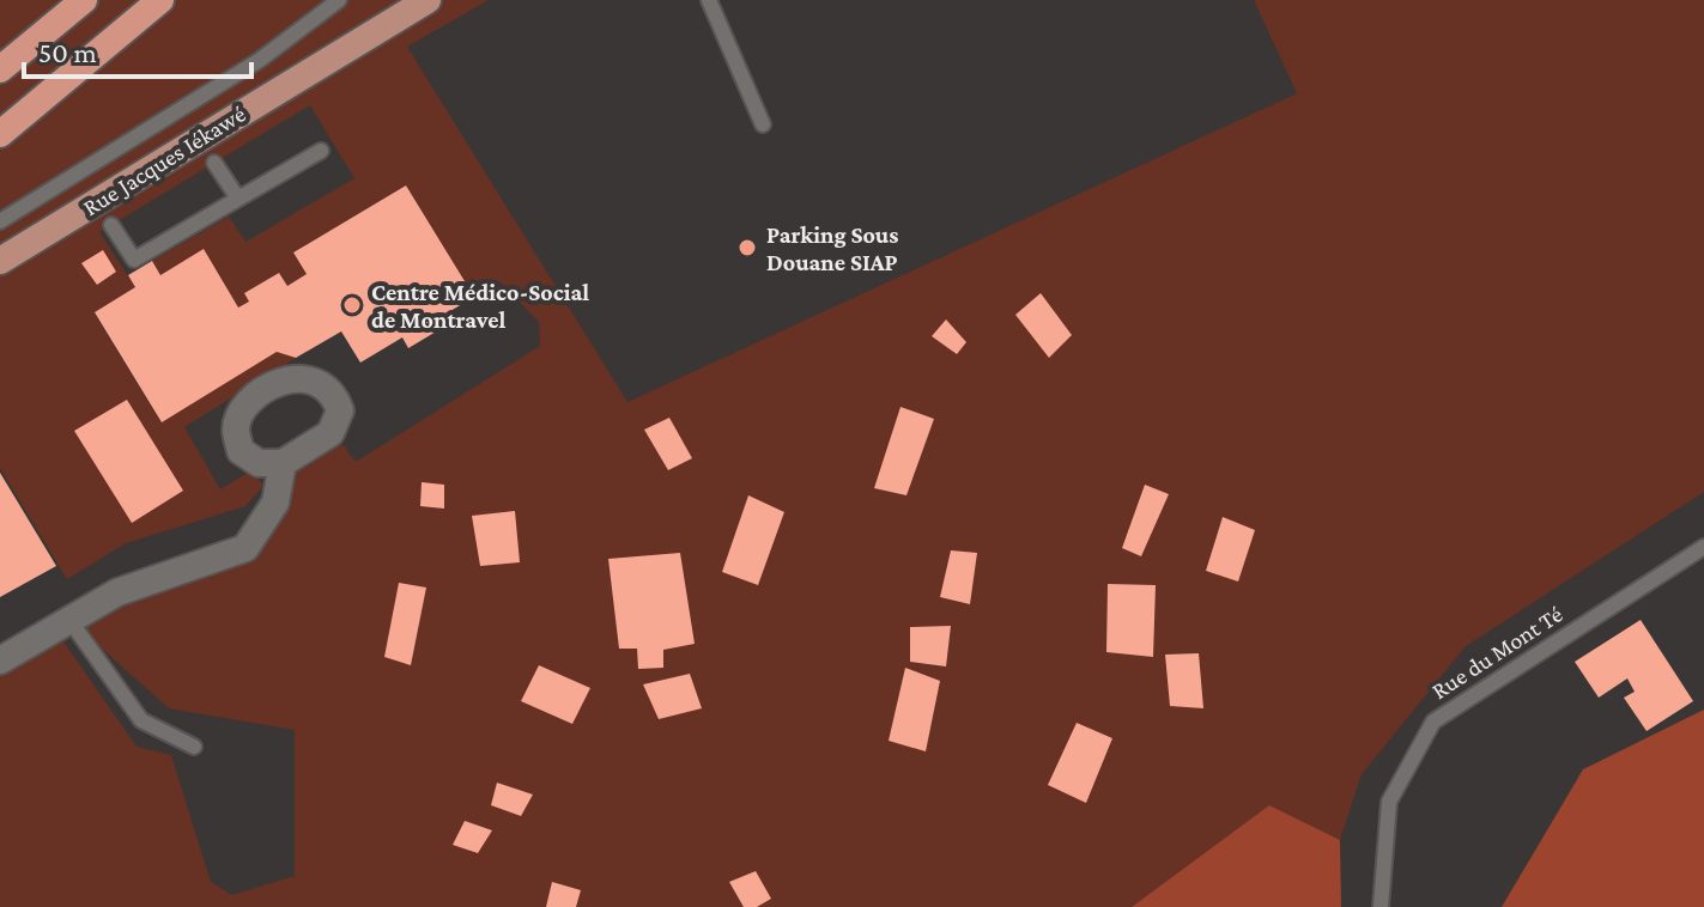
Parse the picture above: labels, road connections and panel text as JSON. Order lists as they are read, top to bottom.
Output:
{
  "streets": {
    "main road": ["Rue Jacques Iékawé"],
    "lane": ["Rue du Mont Té"]
  },
  "places": ["Parking Sous Douane SIAP", "Centre Médico-Social de Montravel"],
  "scale_bar": "50 m"
}
